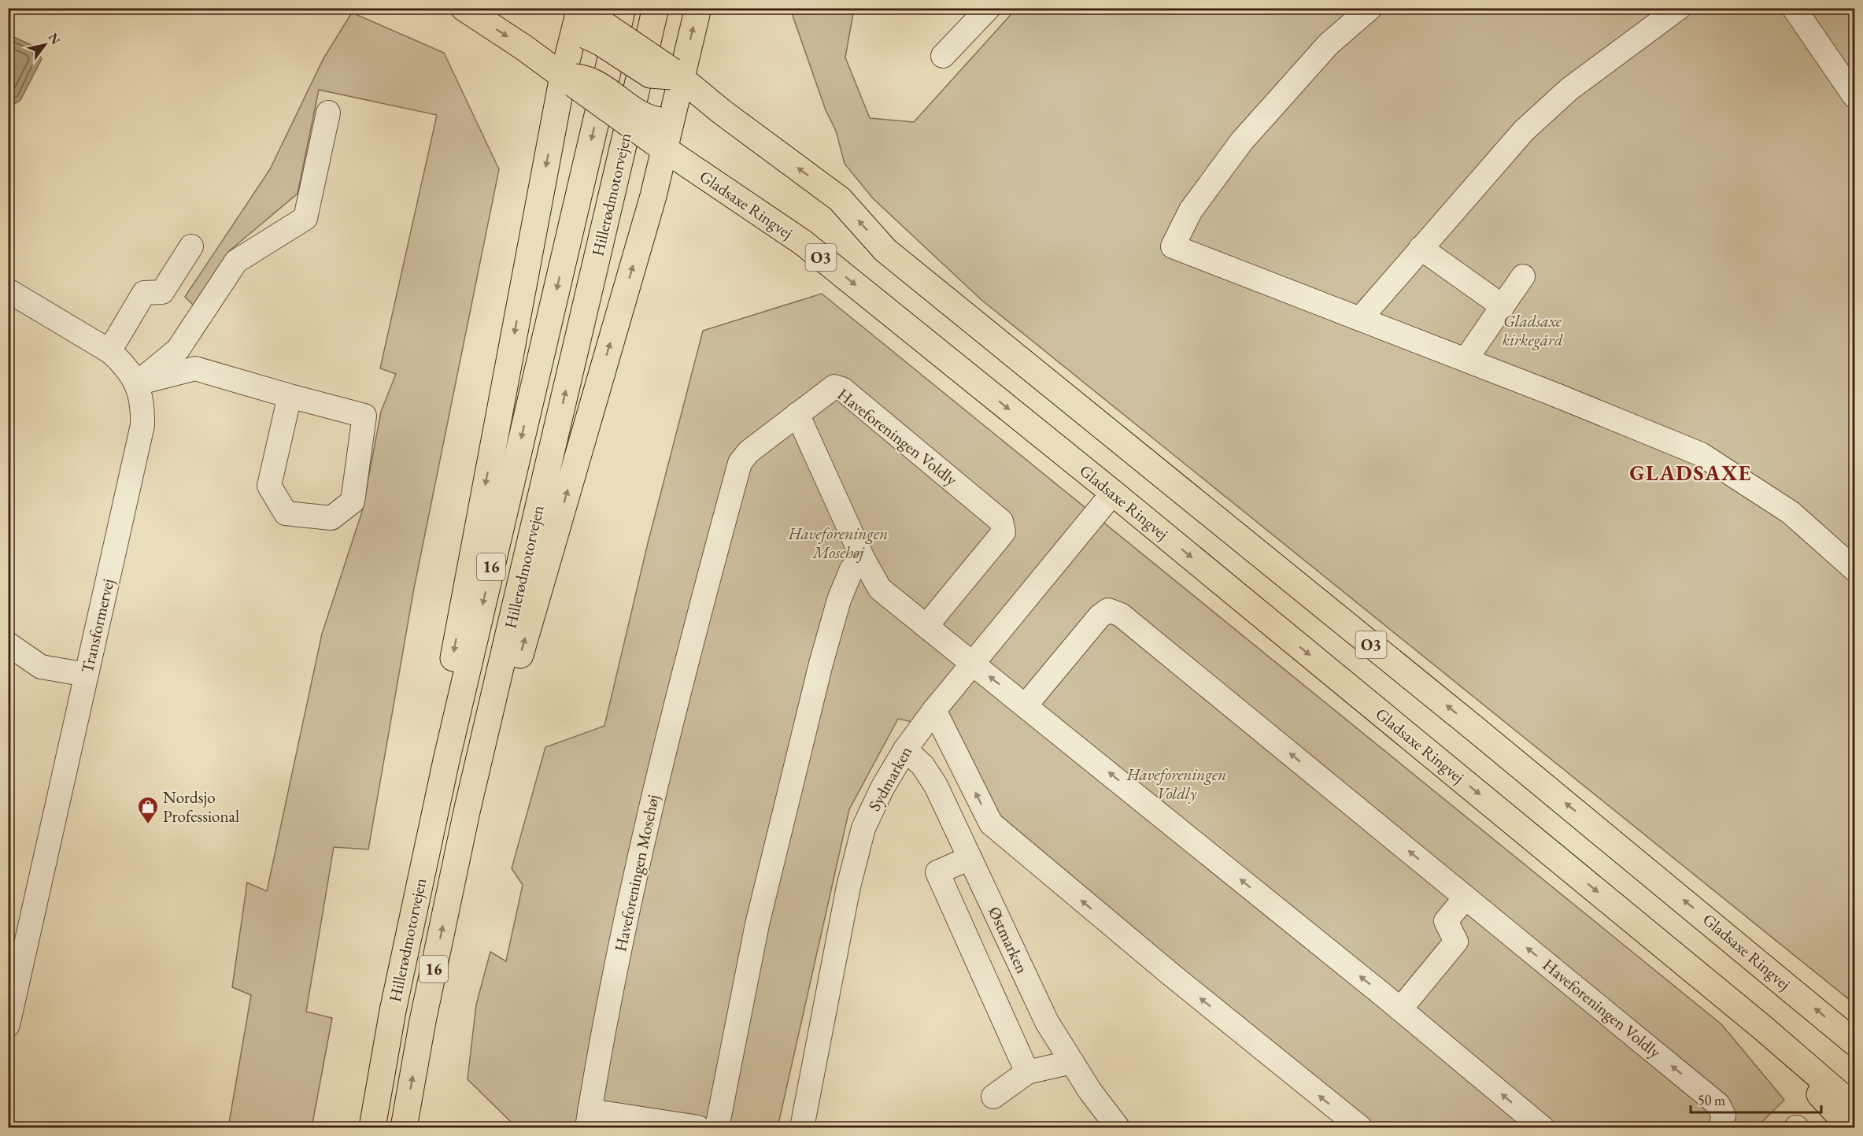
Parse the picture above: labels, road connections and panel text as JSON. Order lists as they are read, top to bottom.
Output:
{
  "streets": {
    "main road": [
      "Hillerødmotorvejen",
      "Gladsaxe Ringvej",
      "O3",
      "16"
    ],
    "street": [
      "Haveforeningen Voldly",
      "Transformervej",
      "Sydmarken",
      "Haveforeningen Mosehøj",
      "Østmarken"
    ]
  },
  "crossings": [
    ["Gladsaxe Ringvej", "Sydmarken"],
    ["Haveforeningen Voldly", "Haveforeningen Mosehøj"],
    ["Sydmarken", "Østmarken"]
  ],
  "districts": ["GLADSAXE"],
  "parks": ["Gladsaxe kirkegård", "Haveforeningen Mosehøj", "Haveforeningen Voldly"],
  "places": {
    "shop": ["Nordsjo Professional"]
  },
  "scale_bar": "50 m",
  "north": "top right"
}
